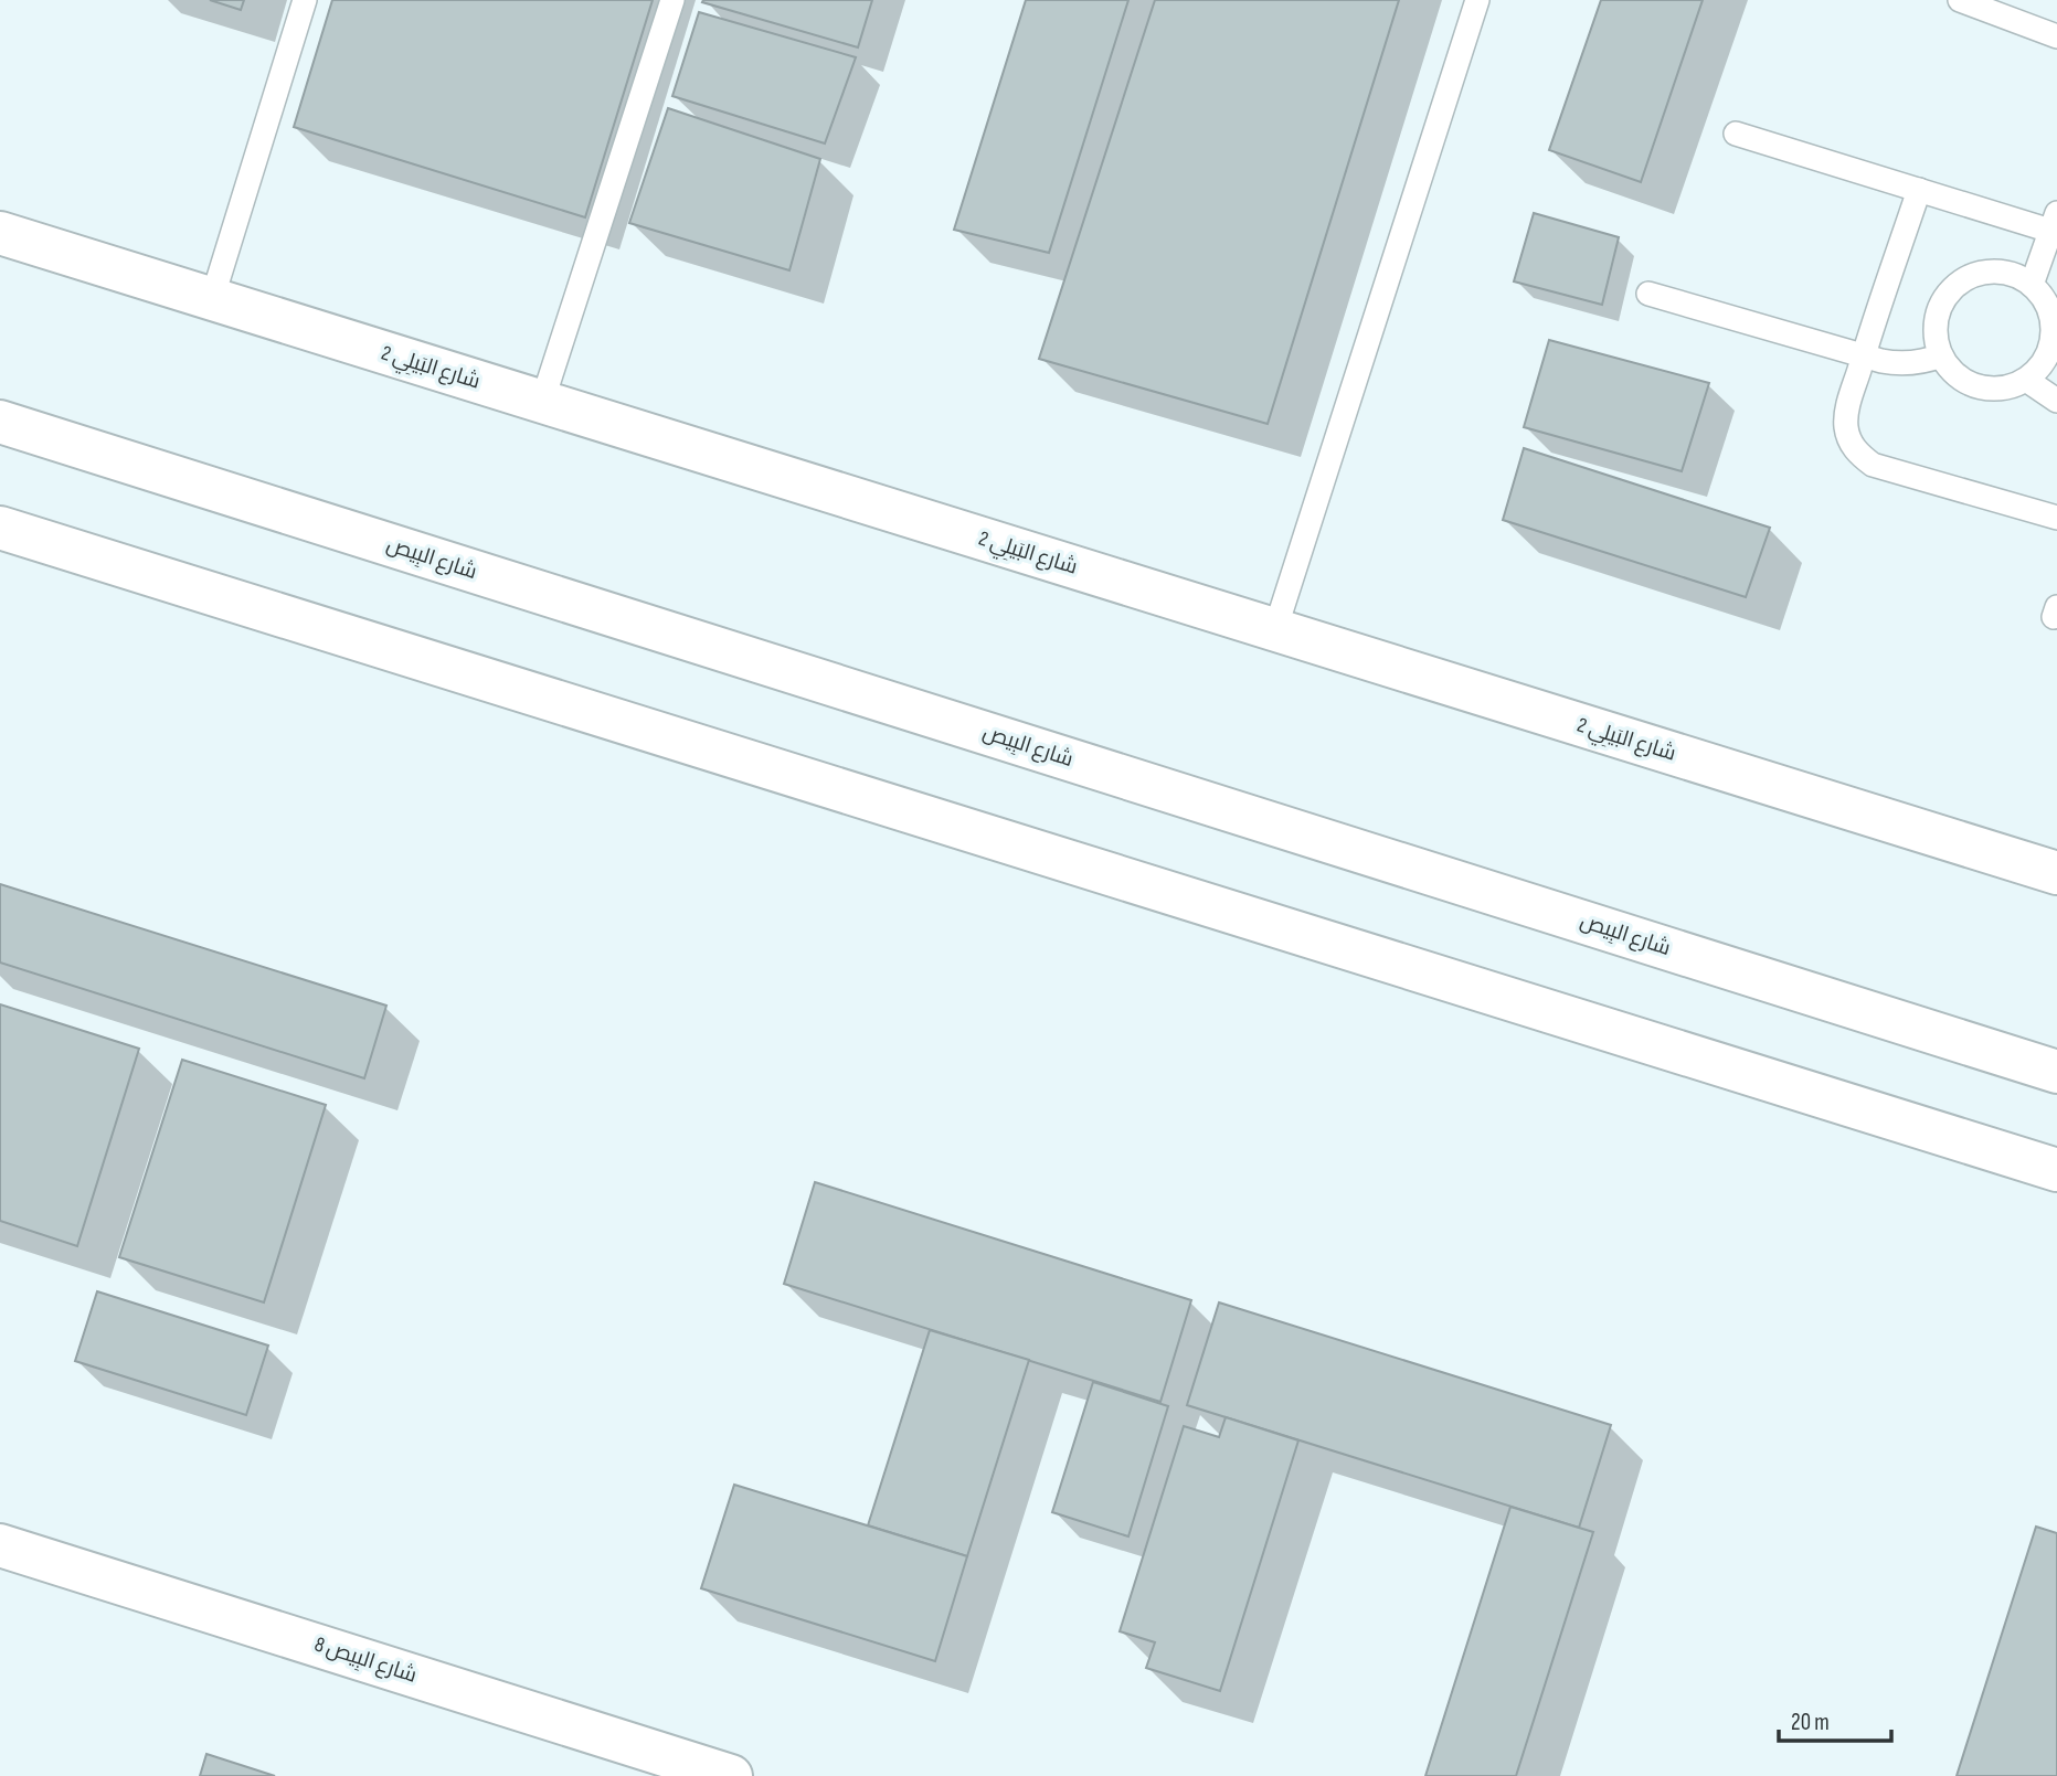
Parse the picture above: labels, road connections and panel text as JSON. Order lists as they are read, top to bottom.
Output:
{
  "streets": {
    "street": ["شارع البَيلِي 2", "شارع البِيص", "شارع البِيص 8"]
  },
  "scale_bar": "20 m"
}
